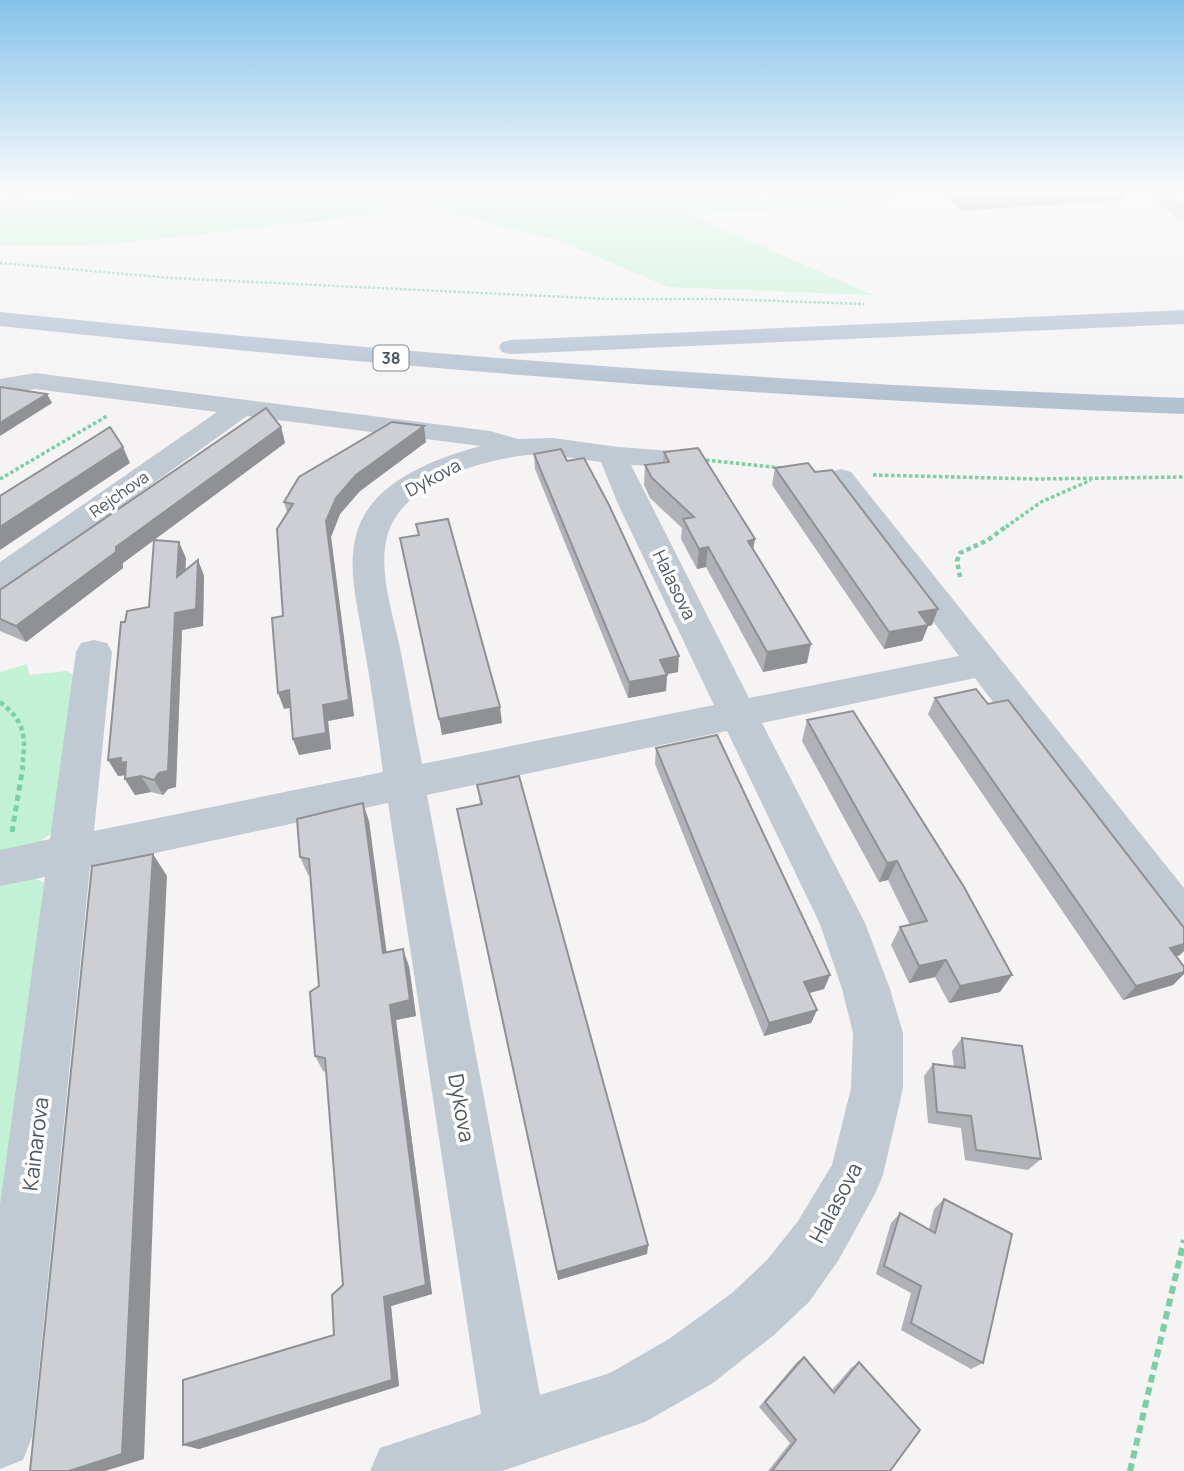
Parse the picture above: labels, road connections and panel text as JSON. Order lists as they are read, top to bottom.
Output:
{
  "streets": {
    "main road": ["38"],
    "street": [
      "Dykova",
      "Rejchova",
      "Halasova",
      "Kainarova"
    ]
  },
  "crossings": [
    ["Dykova", "Halasova"]
  ]
}
